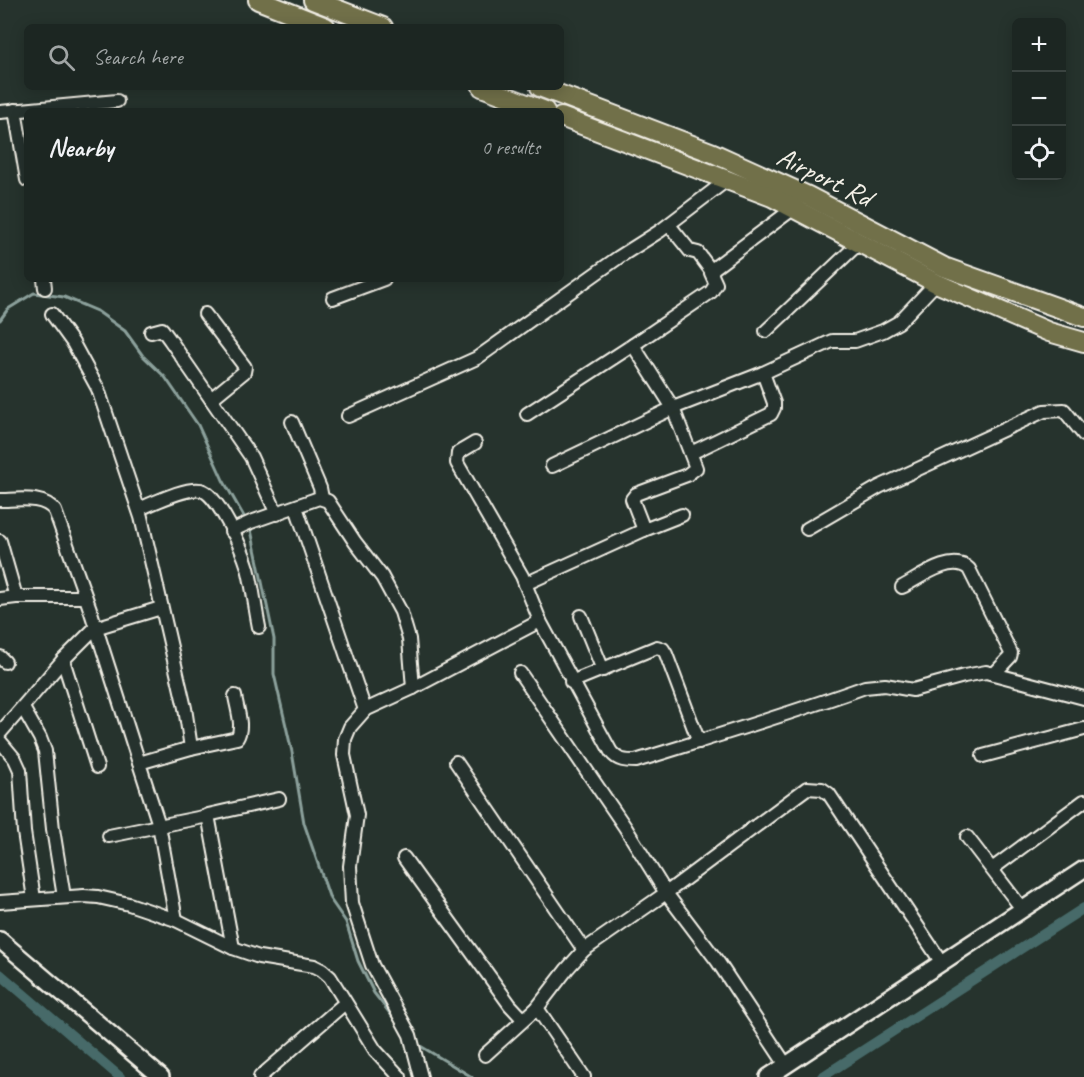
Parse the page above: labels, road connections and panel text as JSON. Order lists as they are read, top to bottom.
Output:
{
  "streets": {
    "main road": ["Airport Rd"]
  },
  "page": {
    "map_buttons": ["+", "−"],
    "search": "Search here",
    "heading": ["Nearby", "0 results"]
  }
}
